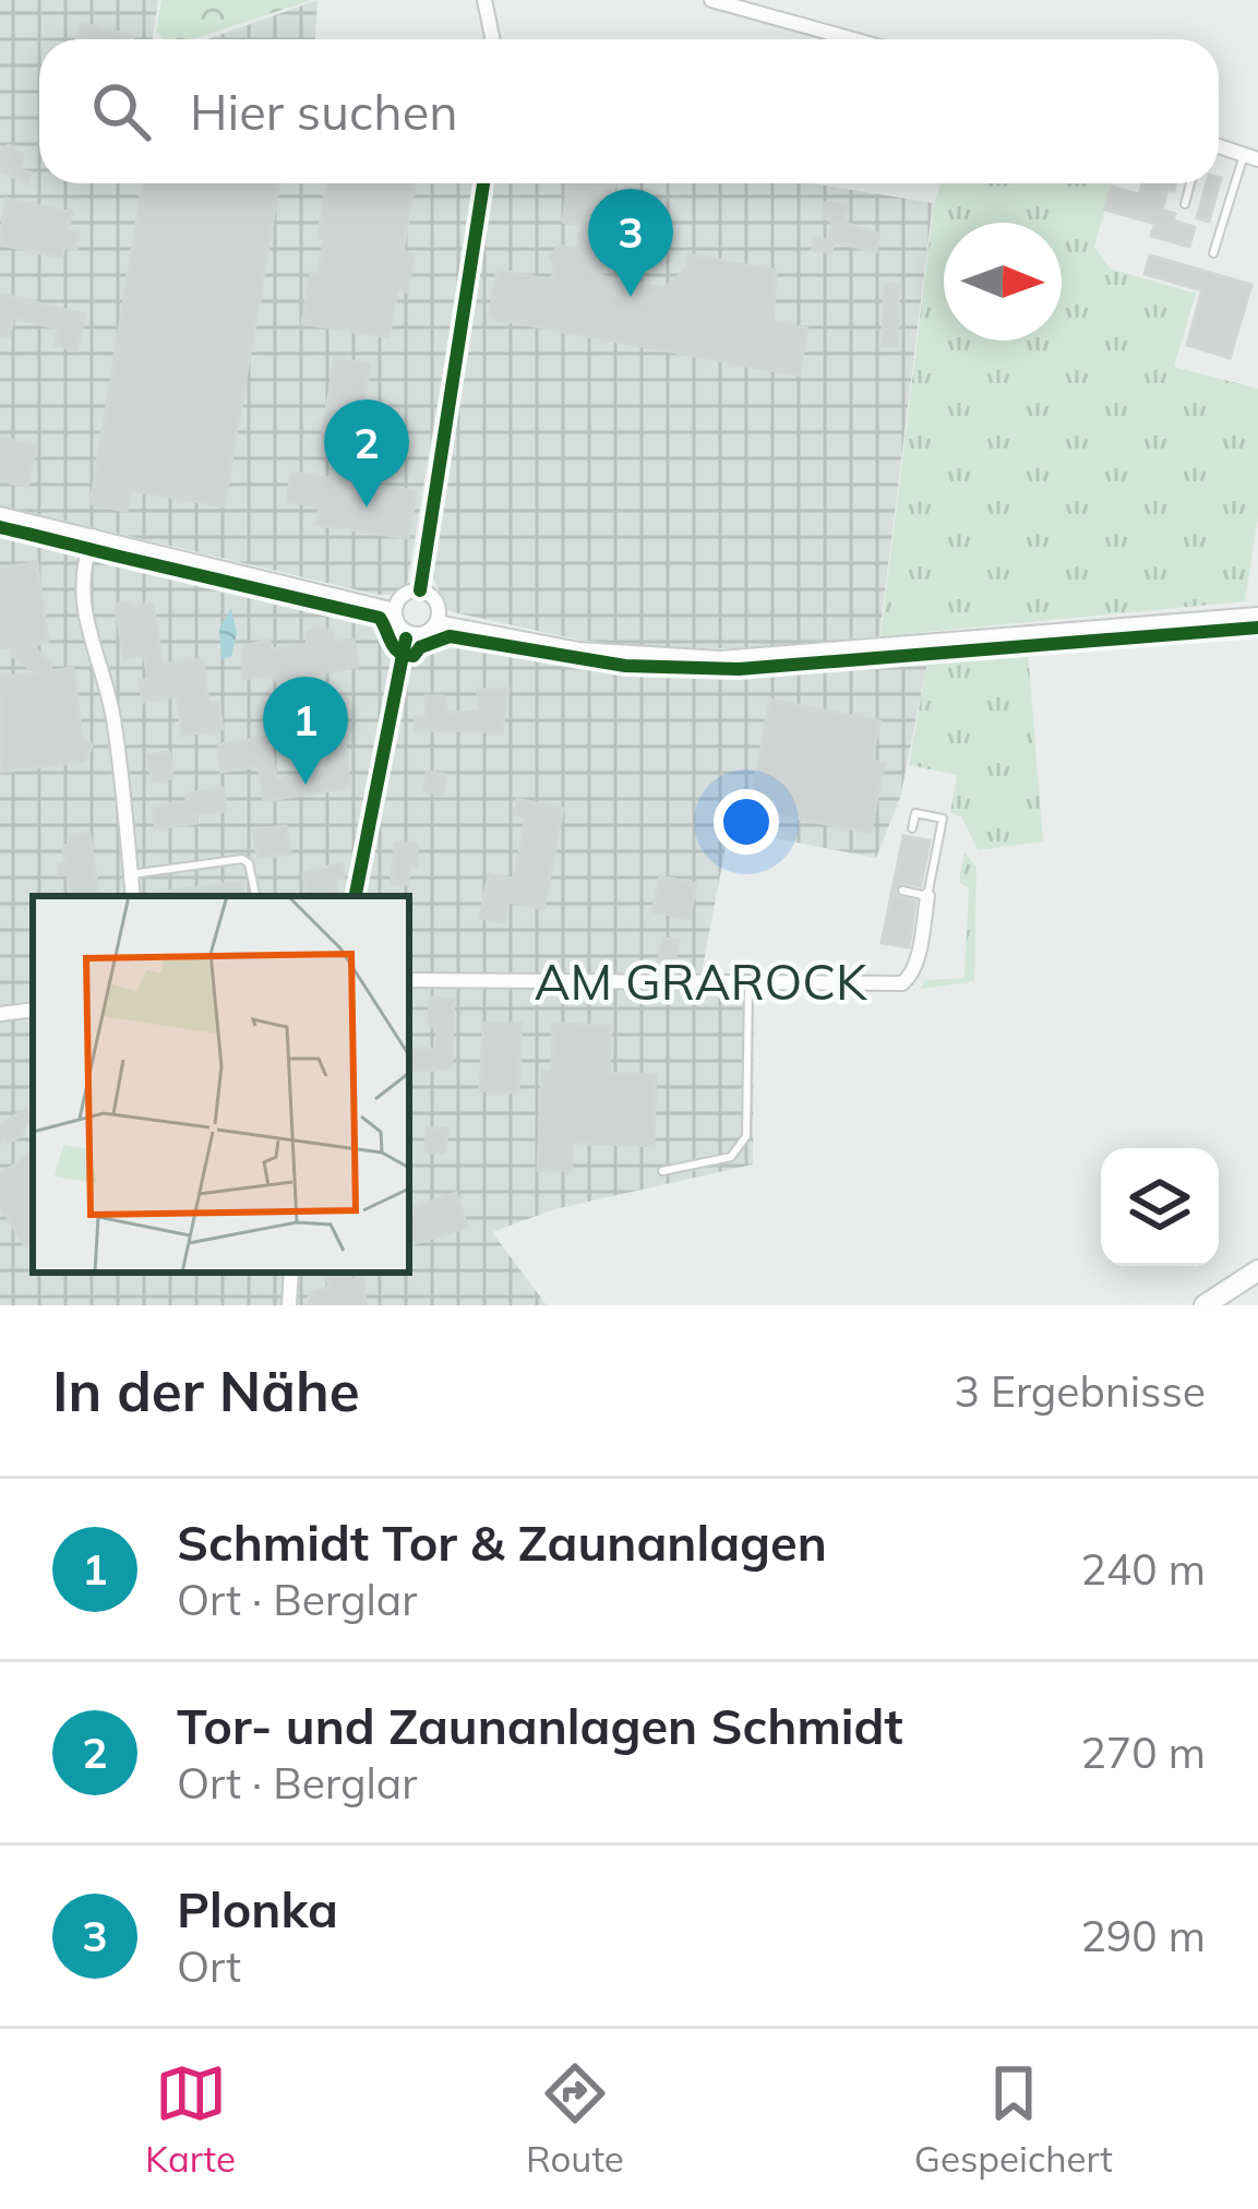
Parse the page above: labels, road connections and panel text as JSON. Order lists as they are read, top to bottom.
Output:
{
  "streets": {
    "street": ["AM GRAROCK"]
  },
  "north": "right",
  "page": {
    "search": "Hier suchen",
    "pins": ["3", "2", "1"],
    "heading": ["In der Nähe", "3 Ergebnisse"],
    "list": [
      {
        "mark": "1",
        "name": "Schmidt Tor & Zaunanlagen",
        "note": "Ort · Berglar",
        "value": "240 m"
      },
      {
        "mark": "2",
        "name": "Tor- und Zaunanlagen Schmidt",
        "note": "Ort · Berglar",
        "value": "270 m"
      },
      {
        "mark": "3",
        "name": "Plonka",
        "note": "Ort",
        "value": "290 m"
      }
    ],
    "nav": ["Karte", "Route", "Gespeichert"]
  }
}
